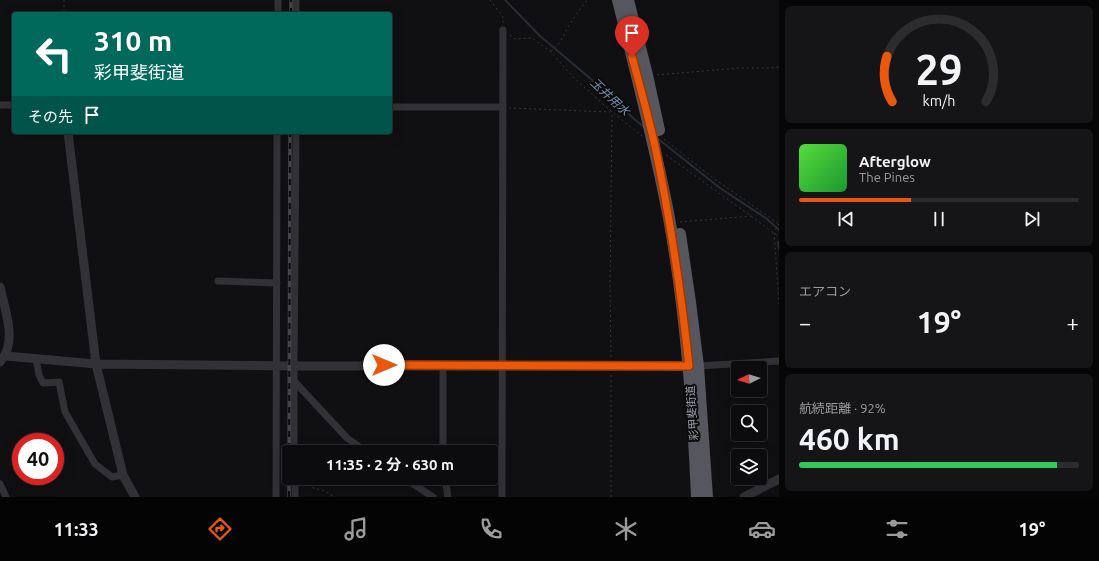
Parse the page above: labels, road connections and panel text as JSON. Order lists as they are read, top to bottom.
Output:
{
  "streets": {
    "highway": ["彩甲斐街道"]
  },
  "water": ["玉井用水"],
  "north": "left",
  "page": {
    "turn": ["310 m", "彩甲斐街道"],
    "then": "その先",
    "song": ["Afterglow", "The Pines"],
    "tile": [
      "エアコン",
      ["航続距離 · 92%", "460 km"]
    ],
    "heat": ["−", "19°", "+"],
    "limit": "40",
    "trip": "11:35 · 2 分 · 630 m",
    "tabs": ["11:33", "19°"],
    "gauge": ["29", "km/h"]
  }
}
